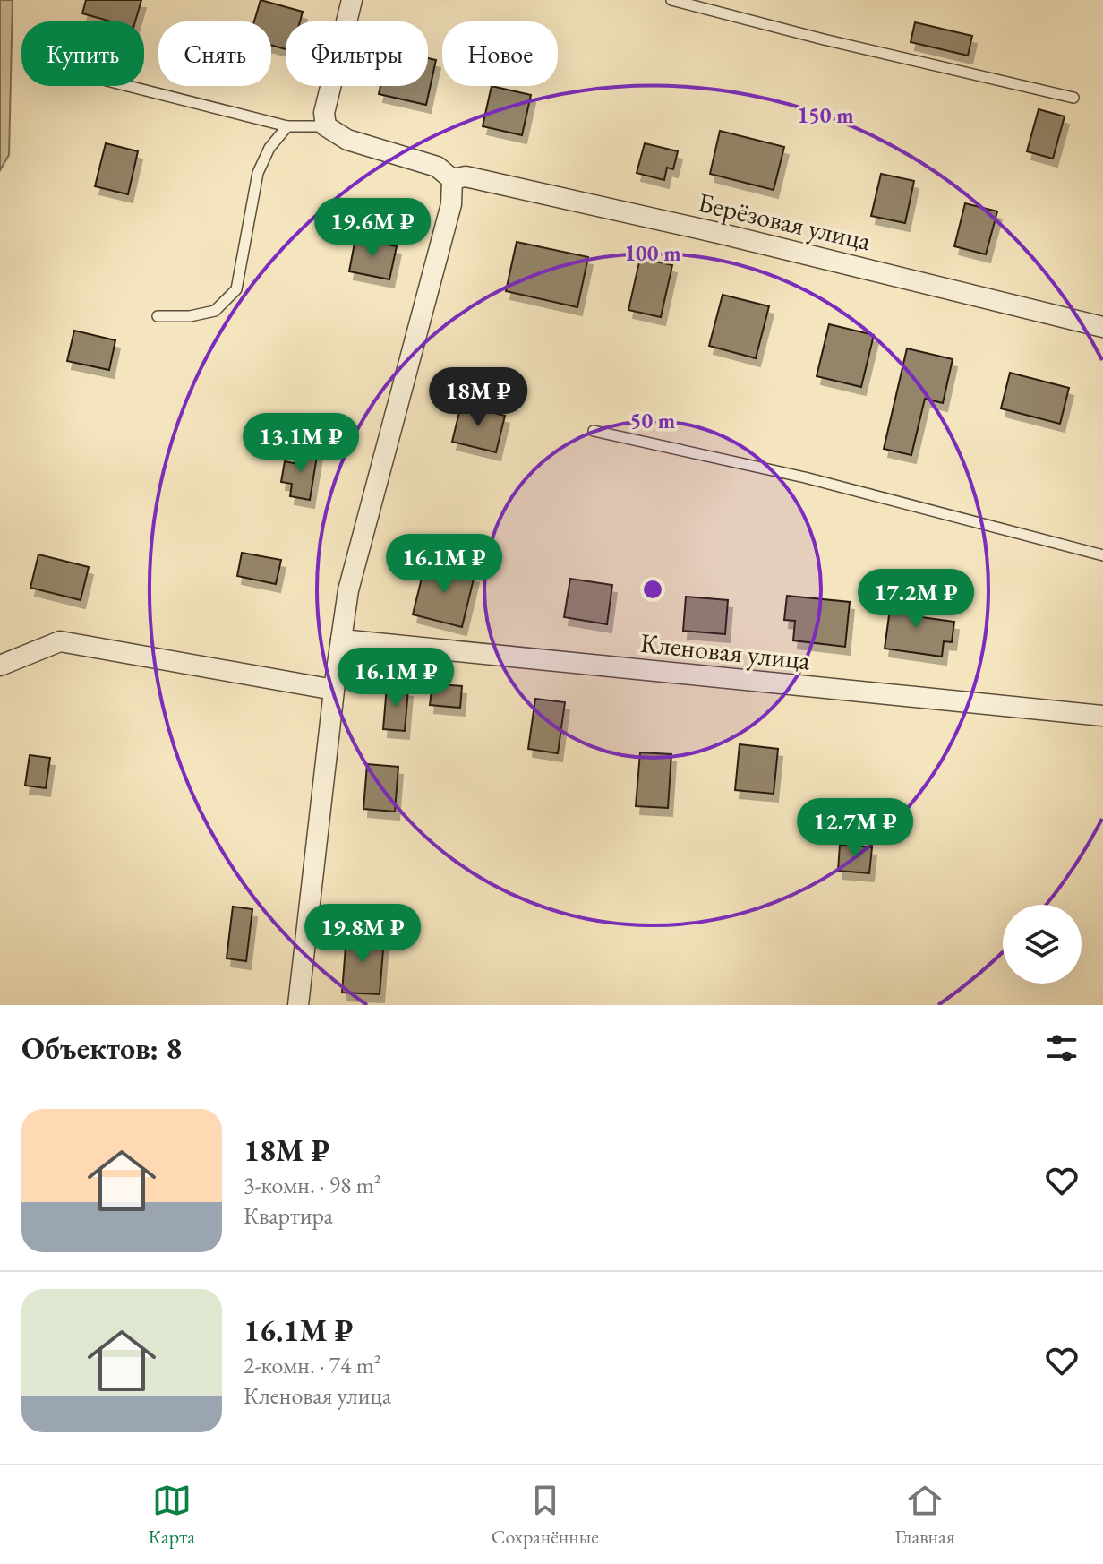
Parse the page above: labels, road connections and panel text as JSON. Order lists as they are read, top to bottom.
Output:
{
  "streets": {
    "street": ["Берёзовая улица", "Кленовая улица"]
  },
  "page": {
    "chip": [
      "Купить",
      "Снять",
      "Фильтры",
      "Новое"
    ],
    "price": [
      "19.6M ₽",
      "18M ₽",
      "13.1M ₽",
      "16.1M ₽",
      "17.2M ₽",
      "16.1M ₽",
      "12.7M ₽",
      "19.8M ₽"
    ],
    "heading": "Объектов: 8",
    "list": [
      {
        "name": "18M ₽",
        "note": "3-комн. · 98 m² · Квартира"
      },
      {
        "name": "16.1M ₽",
        "note": "2-комн. · 74 m² · Кленовая улица"
      }
    ],
    "tabs": ["Карта", "Сохранённые", "Главная"]
  },
  "rings": ["150 m", "100 m", "50 m"]
}
